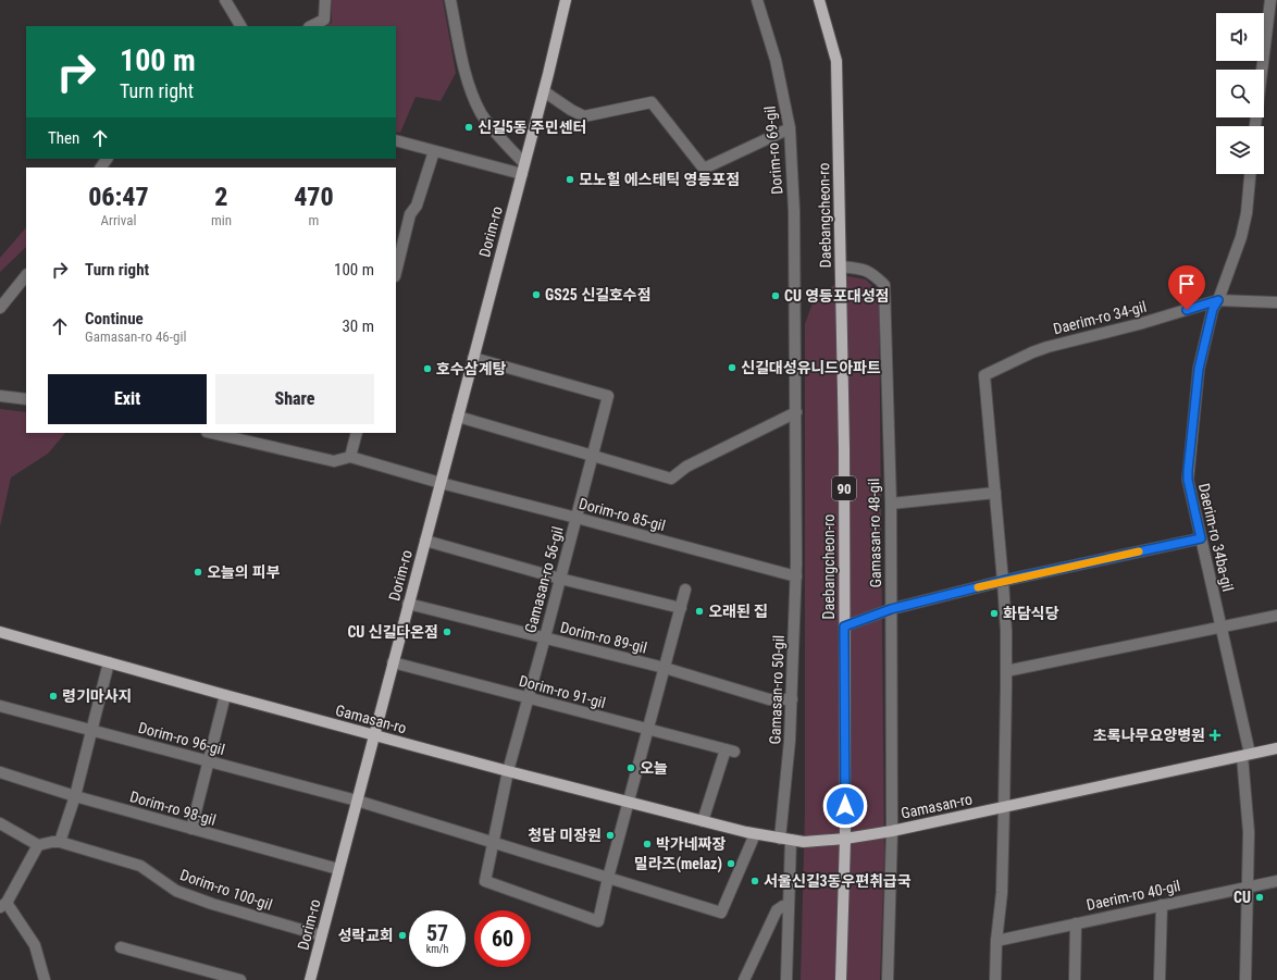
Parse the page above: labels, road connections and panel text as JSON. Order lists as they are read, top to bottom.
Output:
{
  "streets": {
    "main road": [
      "Daebangcheon-ro",
      "Dorim-ro",
      "90",
      "Gamasan-ro"
    ],
    "street": [
      "Dorim-ro 69-gil",
      "Daerim-ro 34-gil",
      "Dorim-ro 85-gil",
      "Gamasan-ro 48-gil",
      "Daerim-ro 34ba-gil",
      "Gamasan-ro 56-gil",
      "Dorim-ro 89-gil",
      "Gamasan-ro 50-gil",
      "Dorim-ro 91-gil",
      "Dorim-ro 96-gil",
      "Dorim-ro 98-gil",
      "Dorim-ro 100-gil",
      "Daerim-ro 40-gil"
    ]
  },
  "crossings": [
    ["Dorim-ro 69-gil", "Gamasan-ro 50-gil"],
    ["Daebangcheon-ro", "Gamasan-ro 48-gil"],
    ["Daebangcheon-ro", "Gamasan-ro"],
    ["Dorim-ro", "Dorim-ro 85-gil"],
    ["Dorim-ro", "Gamasan-ro 56-gil"],
    ["Dorim-ro", "Dorim-ro 89-gil"],
    ["Dorim-ro", "Dorim-ro 91-gil"],
    ["Dorim-ro", "Gamasan-ro"],
    ["Dorim-ro", "Dorim-ro 96-gil"],
    ["Dorim-ro", "Dorim-ro 98-gil"],
    ["Dorim-ro", "Dorim-ro 100-gil"],
    ["Daerim-ro 34-gil", "Daerim-ro 34ba-gil"],
    ["Dorim-ro 85-gil", "Gamasan-ro 56-gil"],
    ["Dorim-ro 85-gil", "Gamasan-ro 50-gil"],
    ["Gamasan-ro 48-gil", "Gamasan-ro"],
    ["Gamasan-ro 56-gil", "Dorim-ro 89-gil"],
    ["Gamasan-ro 56-gil", "Dorim-ro 91-gil"],
    ["Gamasan-ro 56-gil", "Gamasan-ro"],
    ["Dorim-ro 89-gil", "Gamasan-ro 50-gil"],
    ["Gamasan-ro 50-gil", "Gamasan-ro"],
    ["Dorim-ro 91-gil", "Gamasan-ro"]
  ],
  "places": {
    "other": [
      "신길5동 주민센터",
      "모노힐 에스테틱 영등포점",
      "GS25 신길호수점",
      "CU 영등포대성점",
      "신길대성유니드아파트",
      "호수삼계탕",
      "오늘의 피부",
      "오래된 집",
      "화담식당",
      "CU 신길다온점",
      "령기마사지",
      "오늘",
      "청담 미장원",
      "박가네짜장",
      "밀라즈(melaz)",
      "서울신길3동우편취급국",
      "CU",
      "성락교회"
    ],
    "health": ["초록나무요양병원"]
  },
  "page": {
    "turn": ["100 m", "Turn right"],
    "then": "Then",
    "eta": [
      "06:47",
      "Arrival",
      "2",
      "min",
      "470",
      "m"
    ],
    "list": [
      {
        "name": "Turn right",
        "value": "100 m"
      },
      {
        "name": "Continue",
        "note": "Gamasan-ro 46-gil",
        "value": "30 m"
      }
    ],
    "buttons": ["Exit", "Share"],
    "speed": "57 km/h",
    "limit": "60"
  }
}
